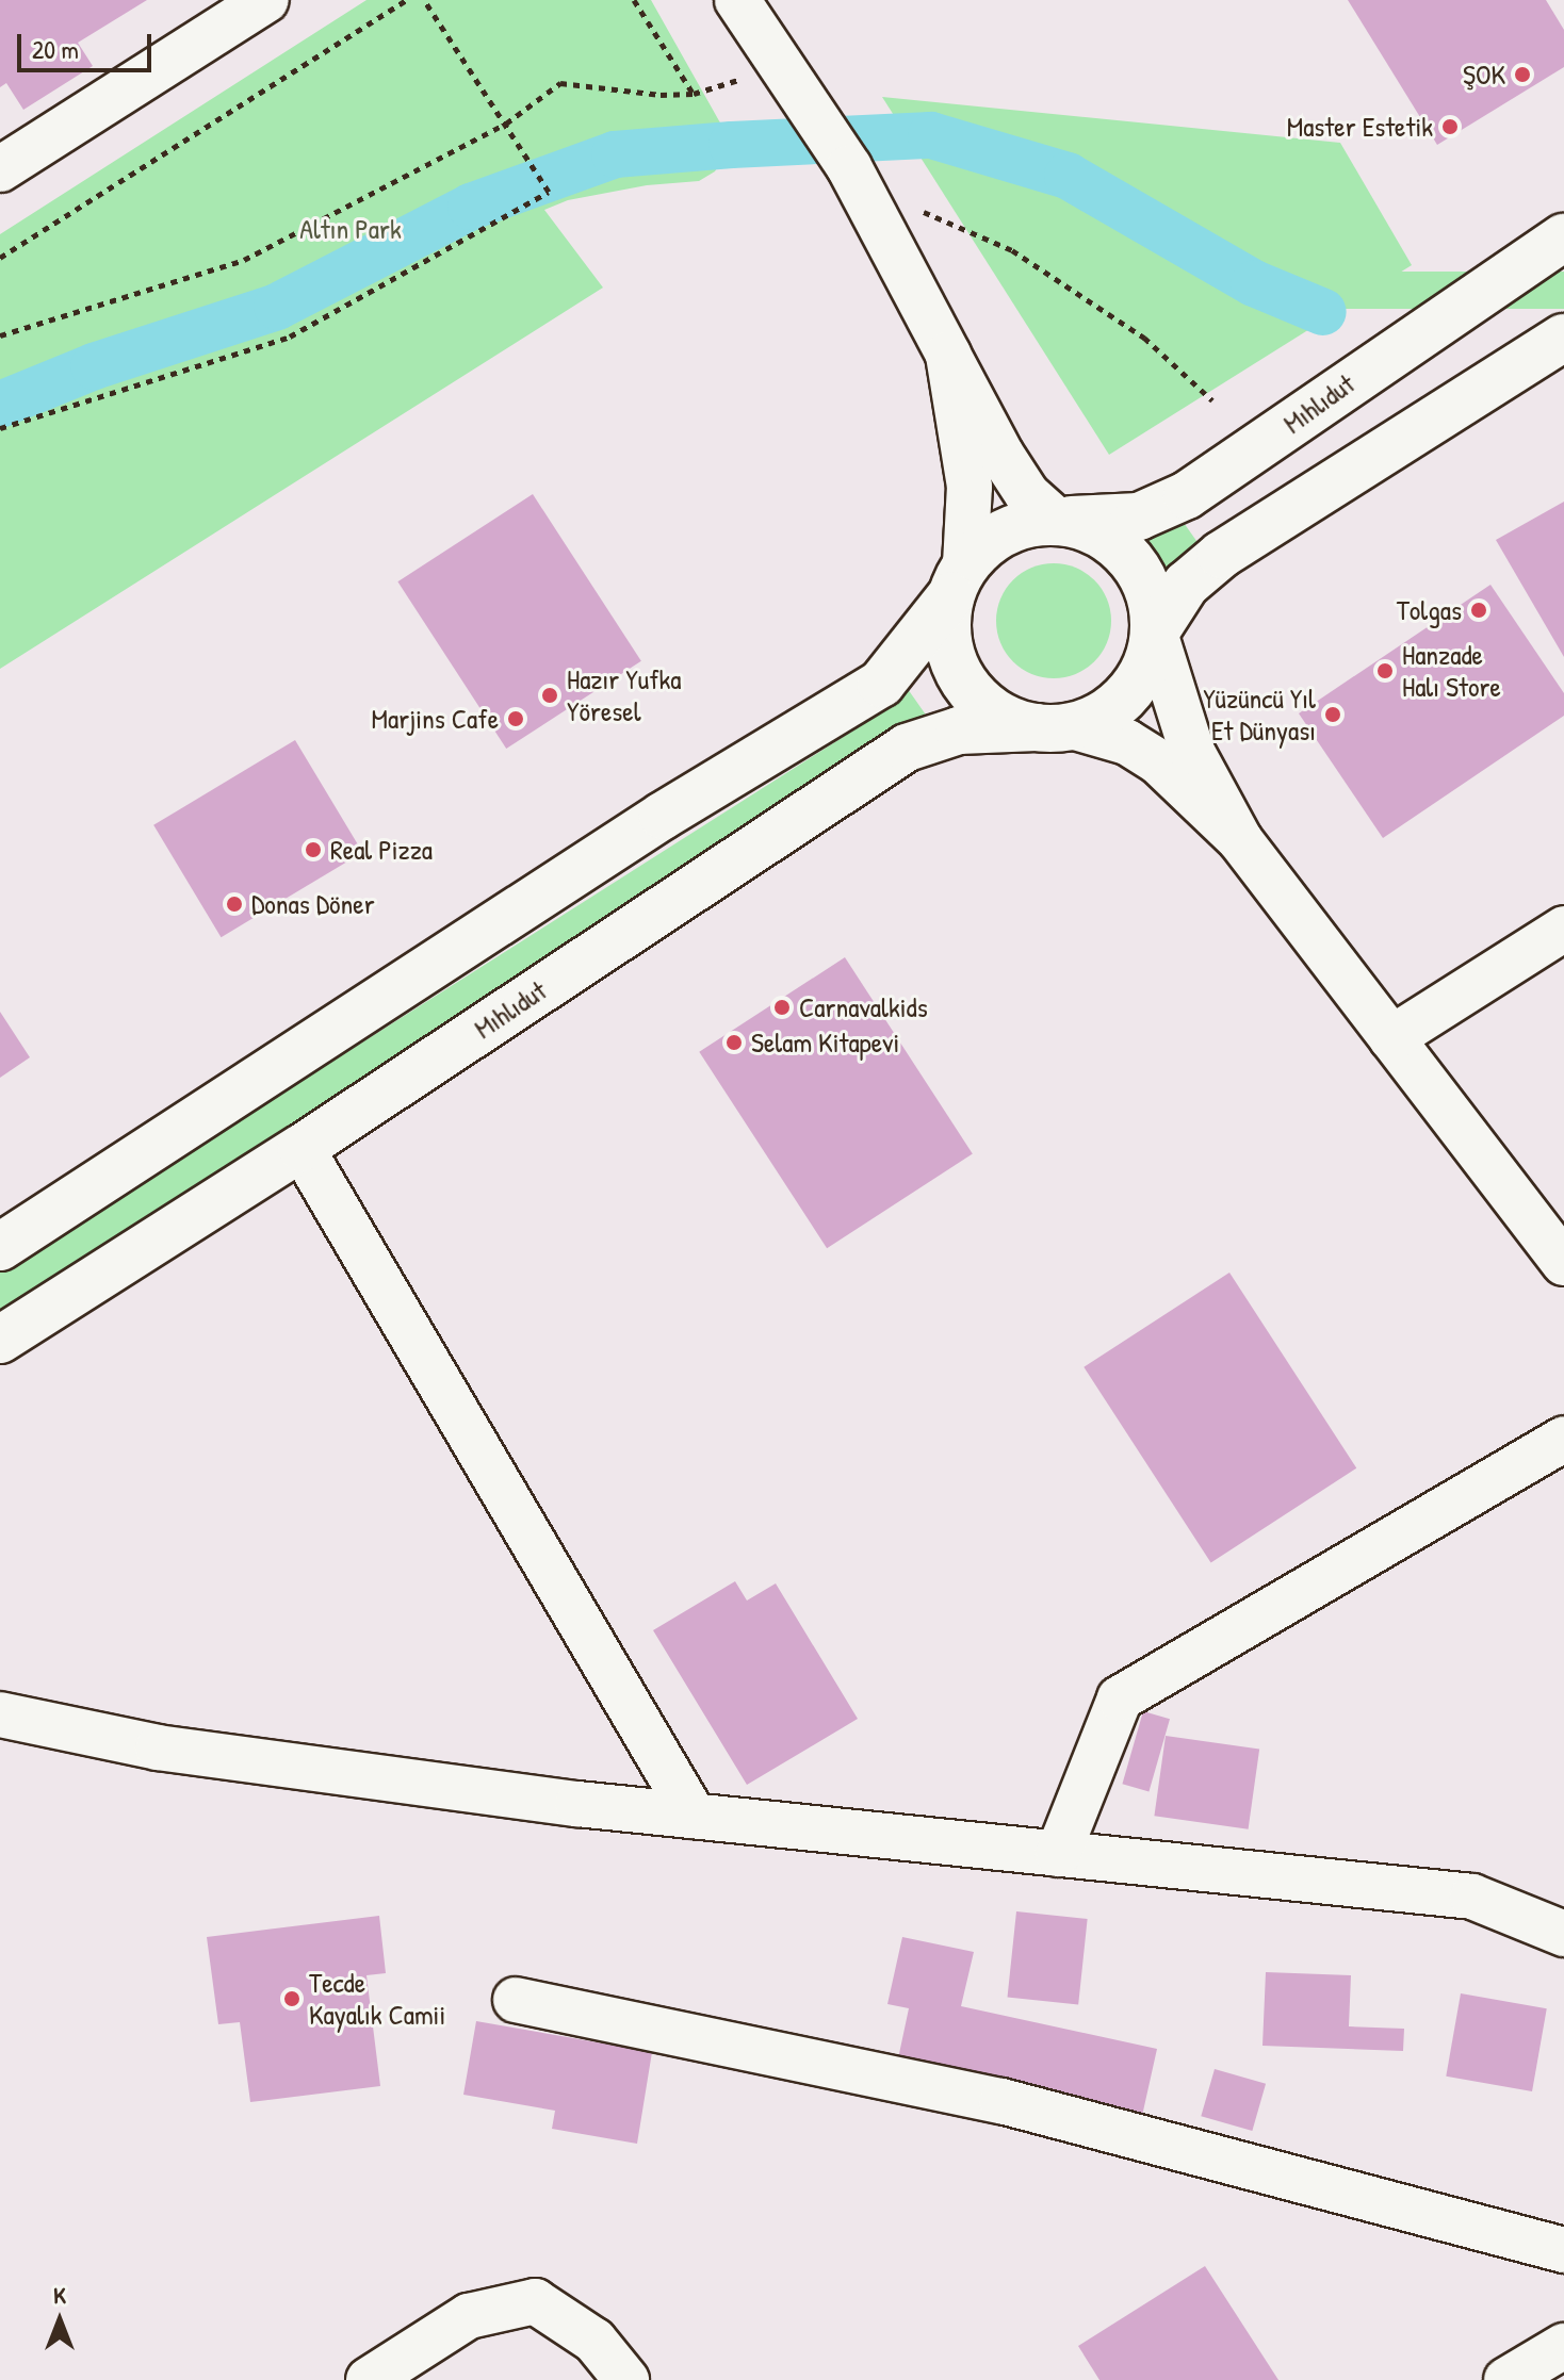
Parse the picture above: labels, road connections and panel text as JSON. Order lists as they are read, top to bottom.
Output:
{
  "streets": {
    "main road": ["Mıhlıdut"]
  },
  "parks": ["Altın Park"],
  "places": [
    "ŞOK",
    "Master Estetik",
    "Tolgas",
    "Hanzade Halı Store",
    "Hazır Yufka Yöresel",
    "Yüzüncü Yıl Et Dünyası",
    "Marjins Cafe",
    "Real Pizza",
    "Donas Döner",
    "Carnavalkids",
    "Selam Kitapevi",
    "Tecde Kayalık Camii"
  ],
  "scale_bar": "20 m",
  "north": "top"
}
